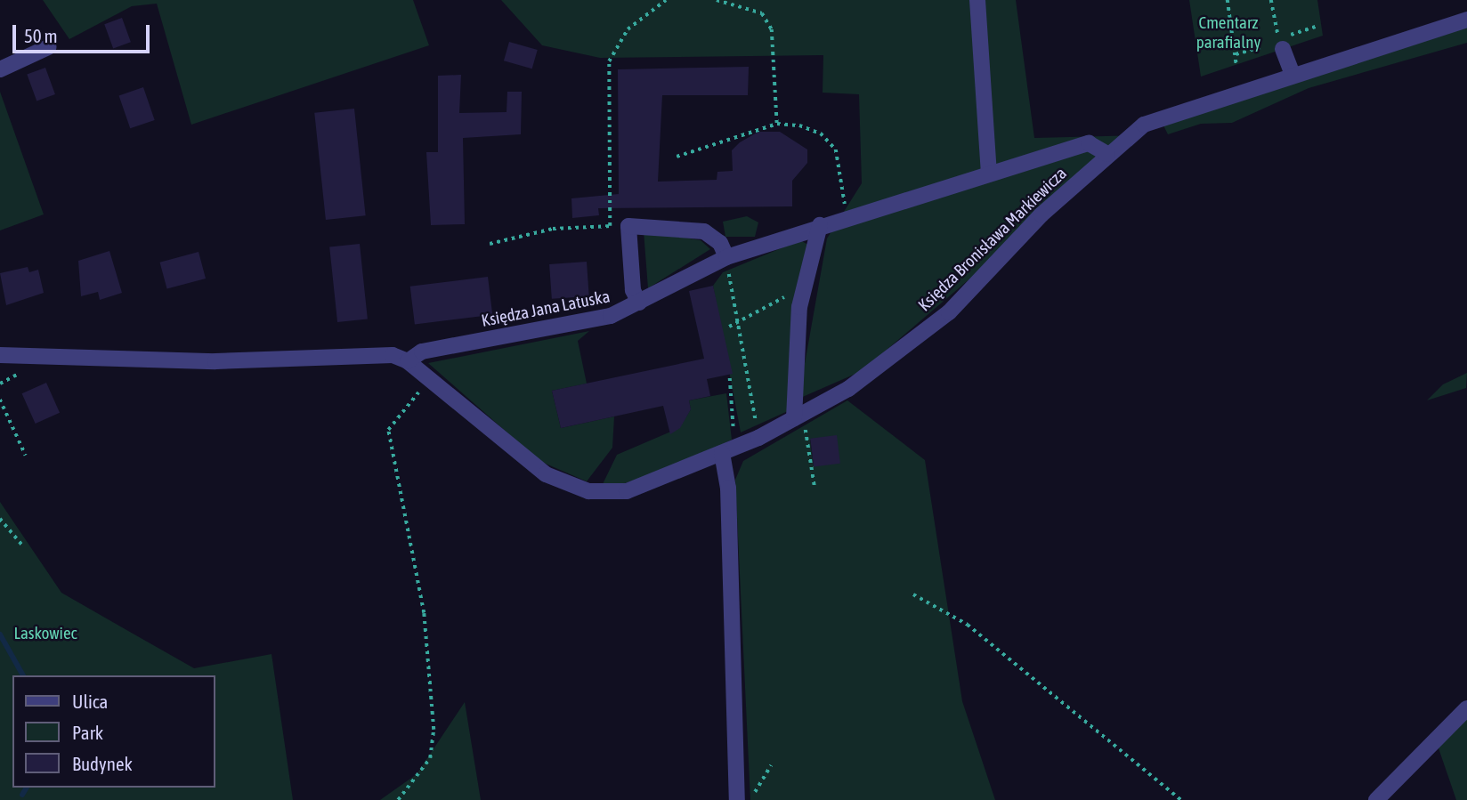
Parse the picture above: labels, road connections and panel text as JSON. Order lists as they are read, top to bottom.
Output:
{
  "streets": {
    "street": ["Księdza Bronisława Markiewicza", "Księdza Jana Latuska"]
  },
  "crossings": [
    ["Księdza Bronisława Markiewicza", "Księdza Jana Latuska"]
  ],
  "parks": ["Cmentarz parafialny", "Laskowiec"],
  "legend": ["Ulica", "Park", "Budynek"],
  "scale_bar": "50 m"
}
